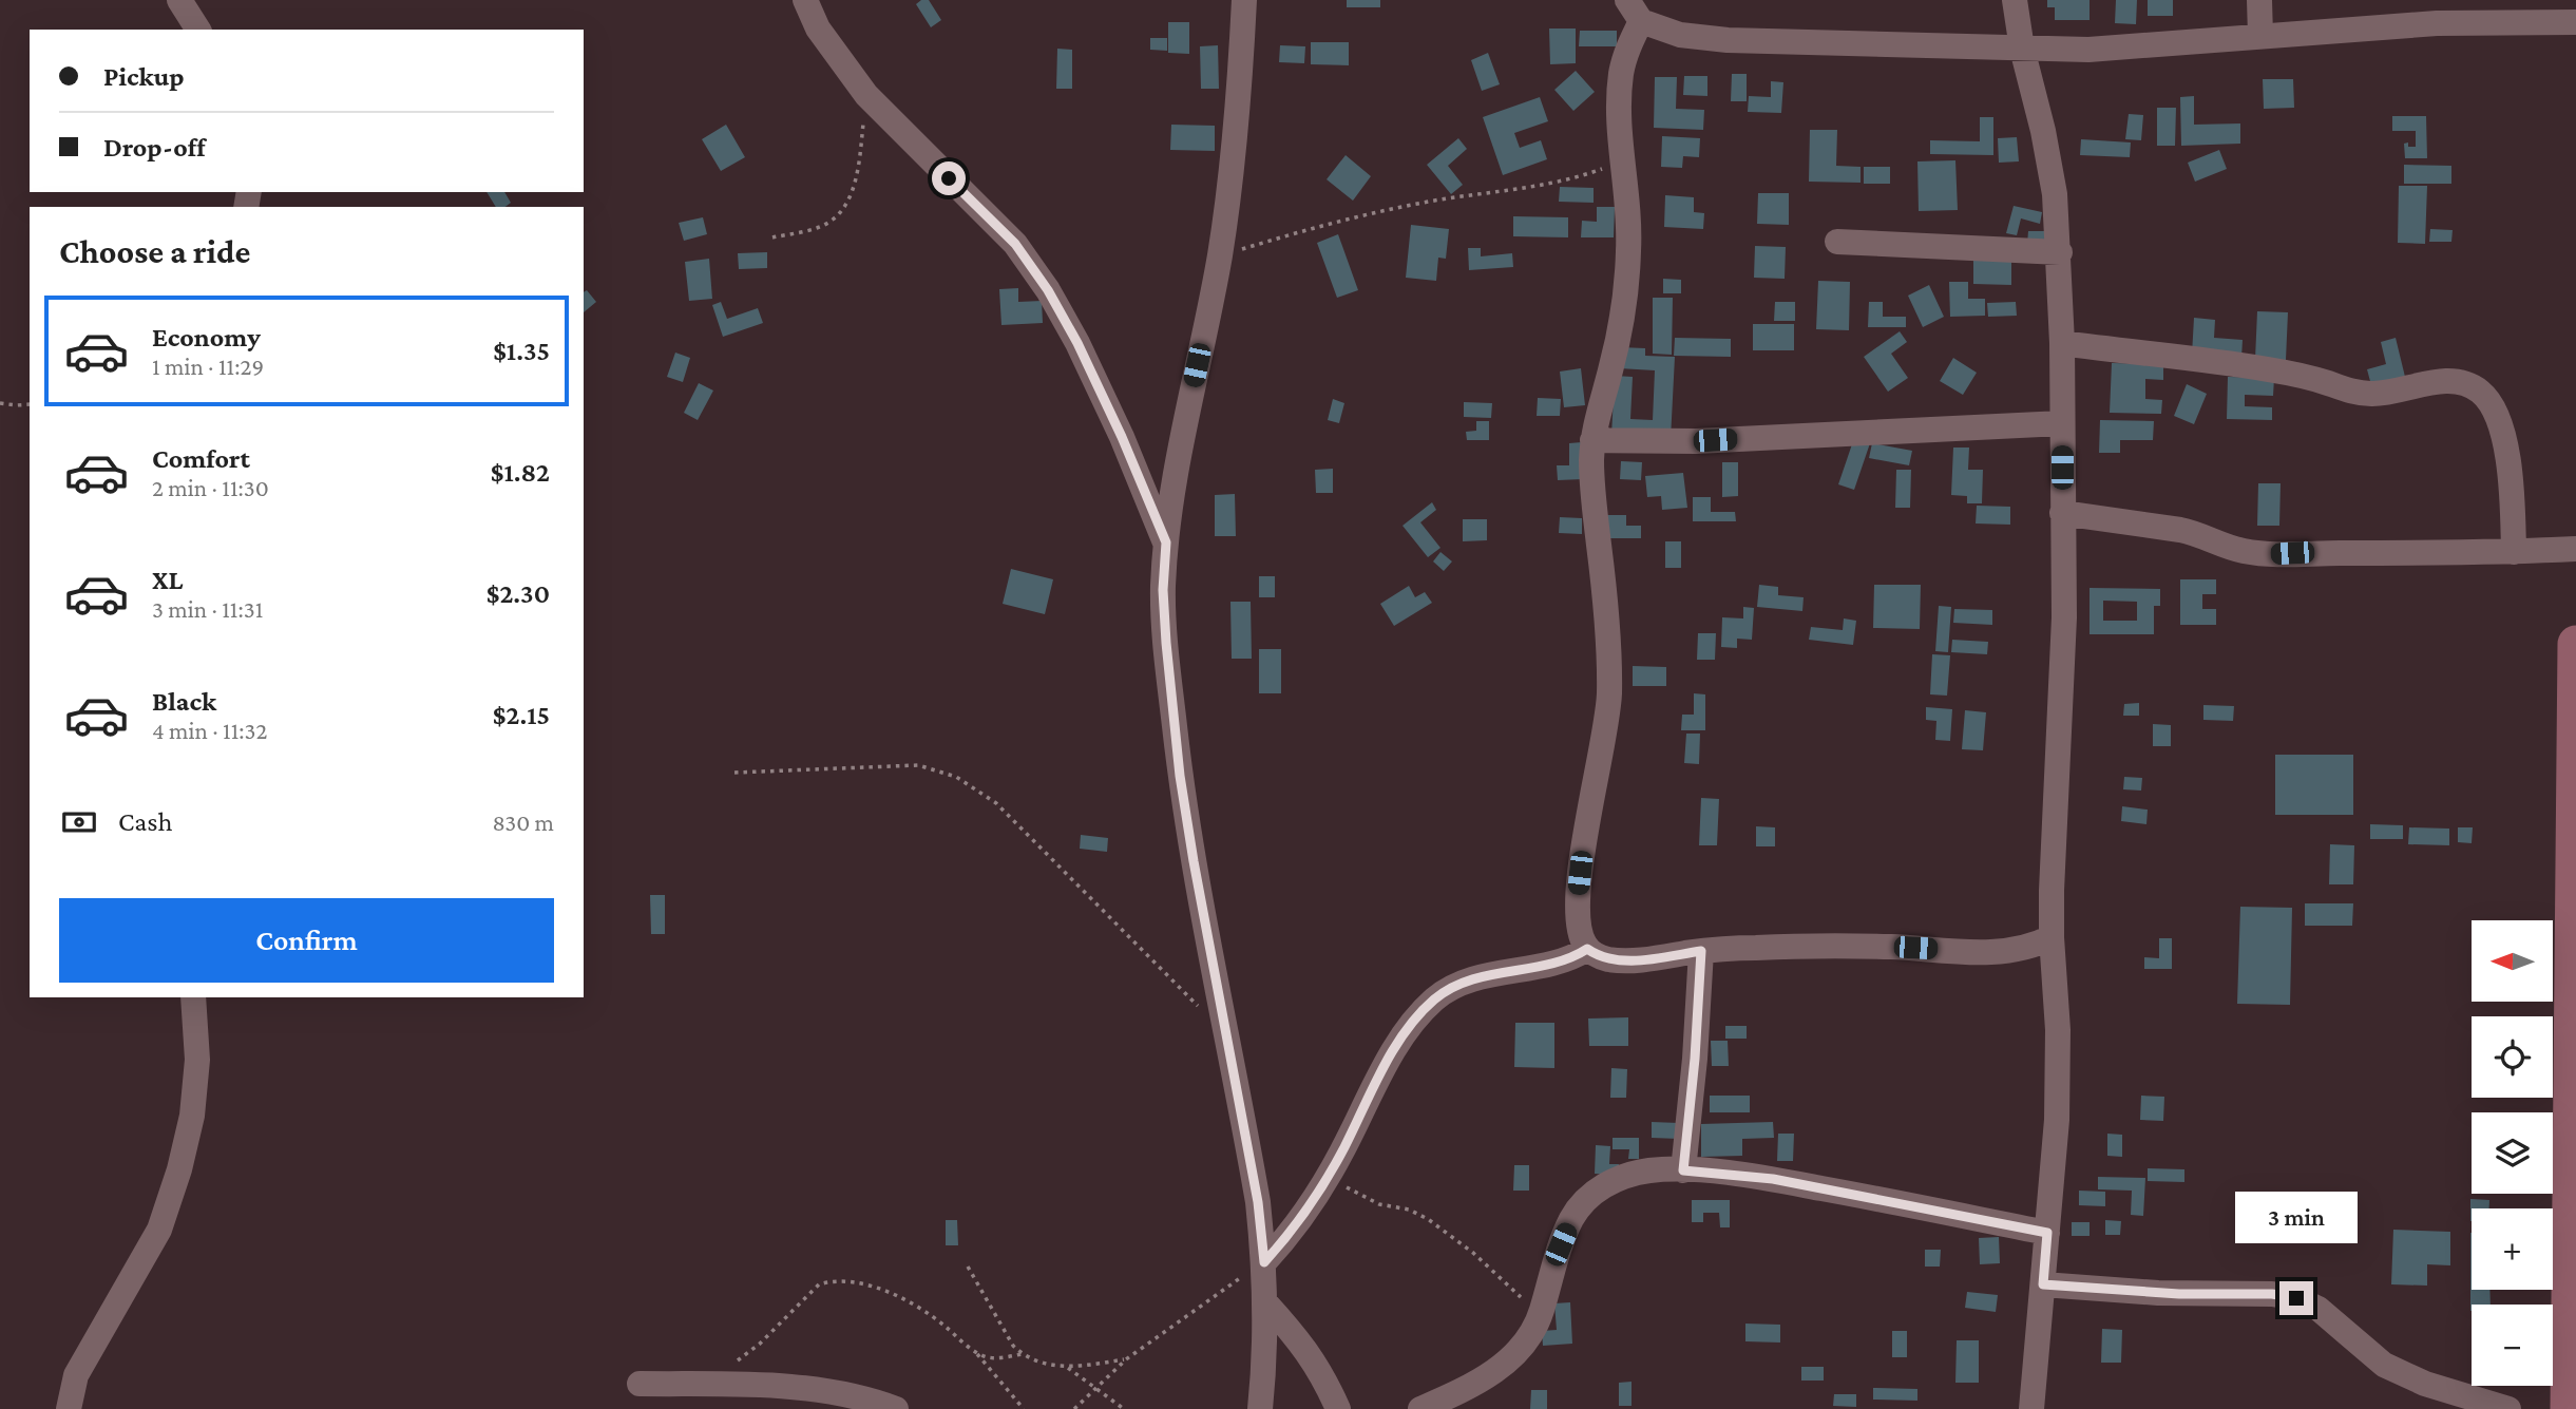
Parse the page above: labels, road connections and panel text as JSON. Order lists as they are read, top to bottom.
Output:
{
  "north": "left",
  "page": {
    "banner": ["Pickup", "Drop-off"],
    "heading": "Choose a ride",
    "list": [
      {
        "name": "Economy",
        "note": "1 min · 11:29",
        "value": "$1.35"
      },
      {
        "name": "Comfort",
        "note": "2 min · 11:30",
        "value": "$1.82"
      },
      {
        "name": "XL",
        "note": "3 min · 11:31",
        "value": "$2.30"
      },
      {
        "name": "Black",
        "note": "4 min · 11:32",
        "value": "$2.15"
      }
    ],
    "pay": ["Cash", "830 m"],
    "buttons": "Confirm",
    "map_buttons": ["+", "−"],
    "bubble": "3 min"
  }
}
